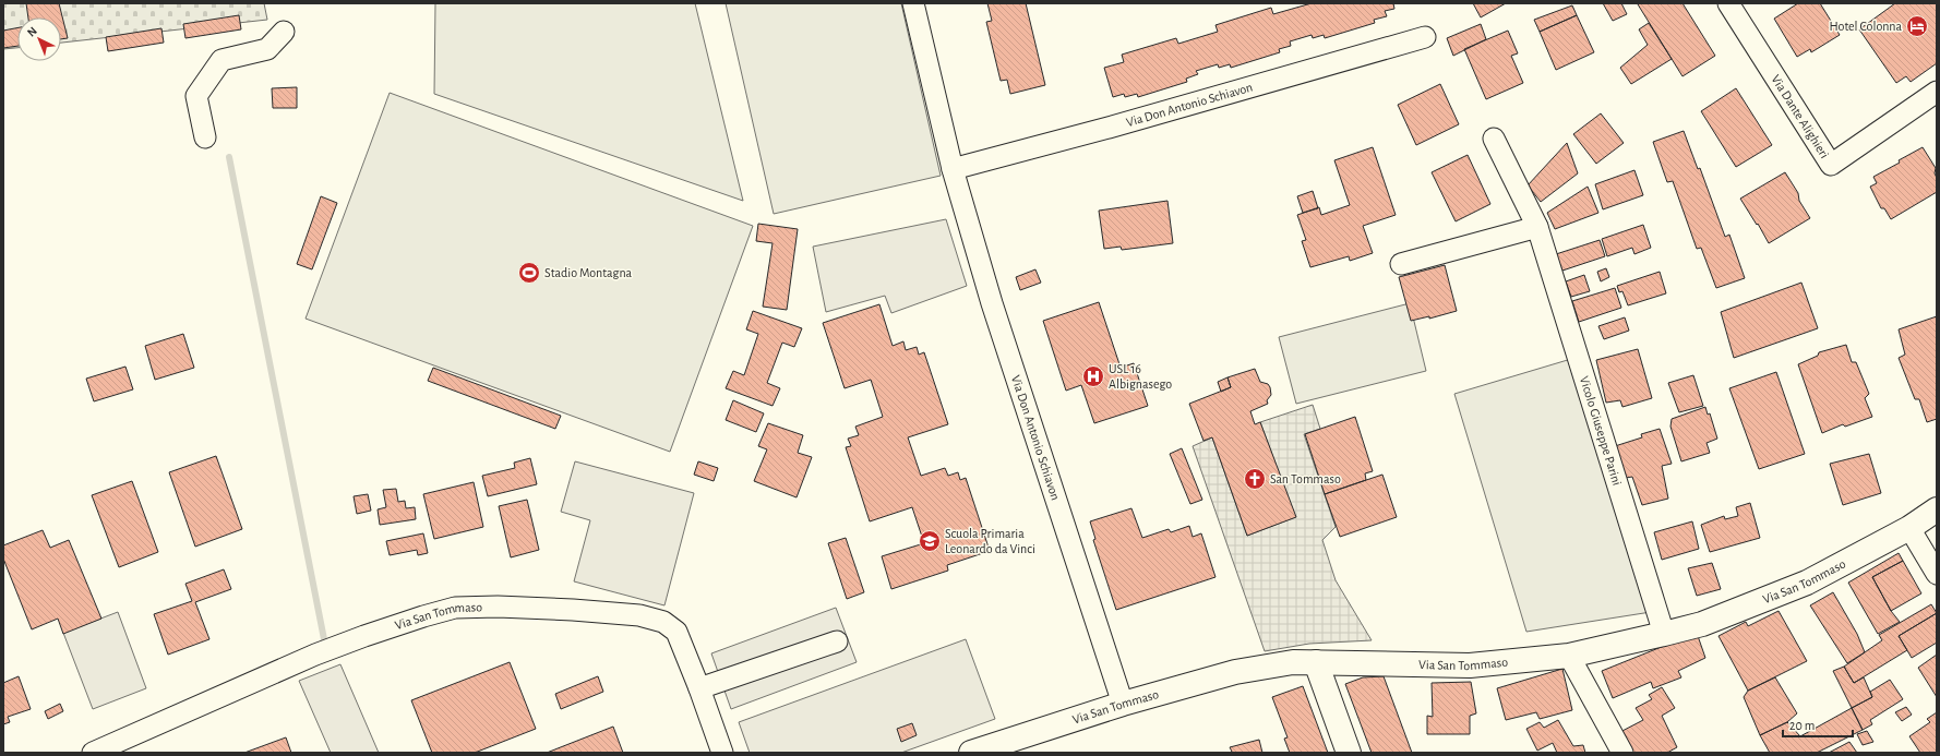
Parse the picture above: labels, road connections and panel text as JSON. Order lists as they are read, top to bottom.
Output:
{
  "streets": {
    "street": [
      "Via Don Antonio Schiavon",
      "Via Dante Alighieri",
      "Vicolo Giuseppe Parini",
      "Via San Tommaso"
    ]
  },
  "crossings": [
    ["Via Don Antonio Schiavon", "Via San Tommaso"],
    ["Vicolo Giuseppe Parini", "Via San Tommaso"]
  ],
  "places": {
    "hotel": ["Hotel Colonna"],
    "sports": ["Stadio Montagna"],
    "hospital": ["USL 16 Albignasego"],
    "church": ["San Tommaso"],
    "school or university": ["Scuola Primaria Leonardo da Vinci"]
  },
  "scale_bar": "20 m",
  "north": "top left"
}
